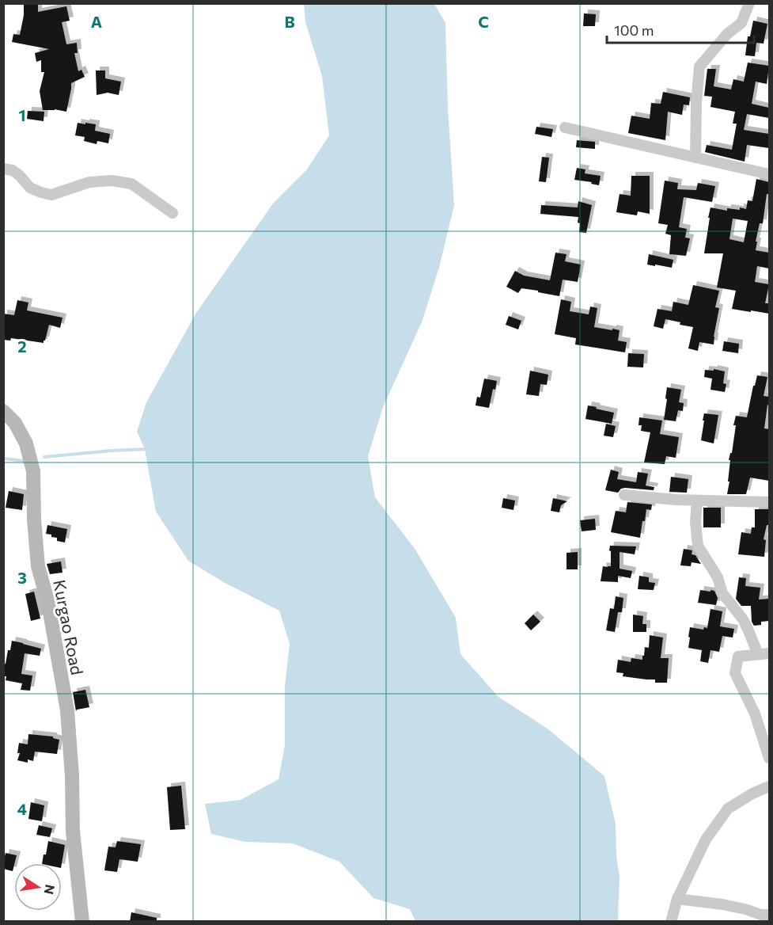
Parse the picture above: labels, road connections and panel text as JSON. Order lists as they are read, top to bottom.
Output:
{
  "streets": {
    "street": ["Kurgao Road"]
  },
  "scale_bar": "100 m",
  "north": "right",
  "grid": {
    "columns": ["A", "B", "C"],
    "rows": [
      "1",
      "2",
      "3",
      "4"
    ]
  }
}
